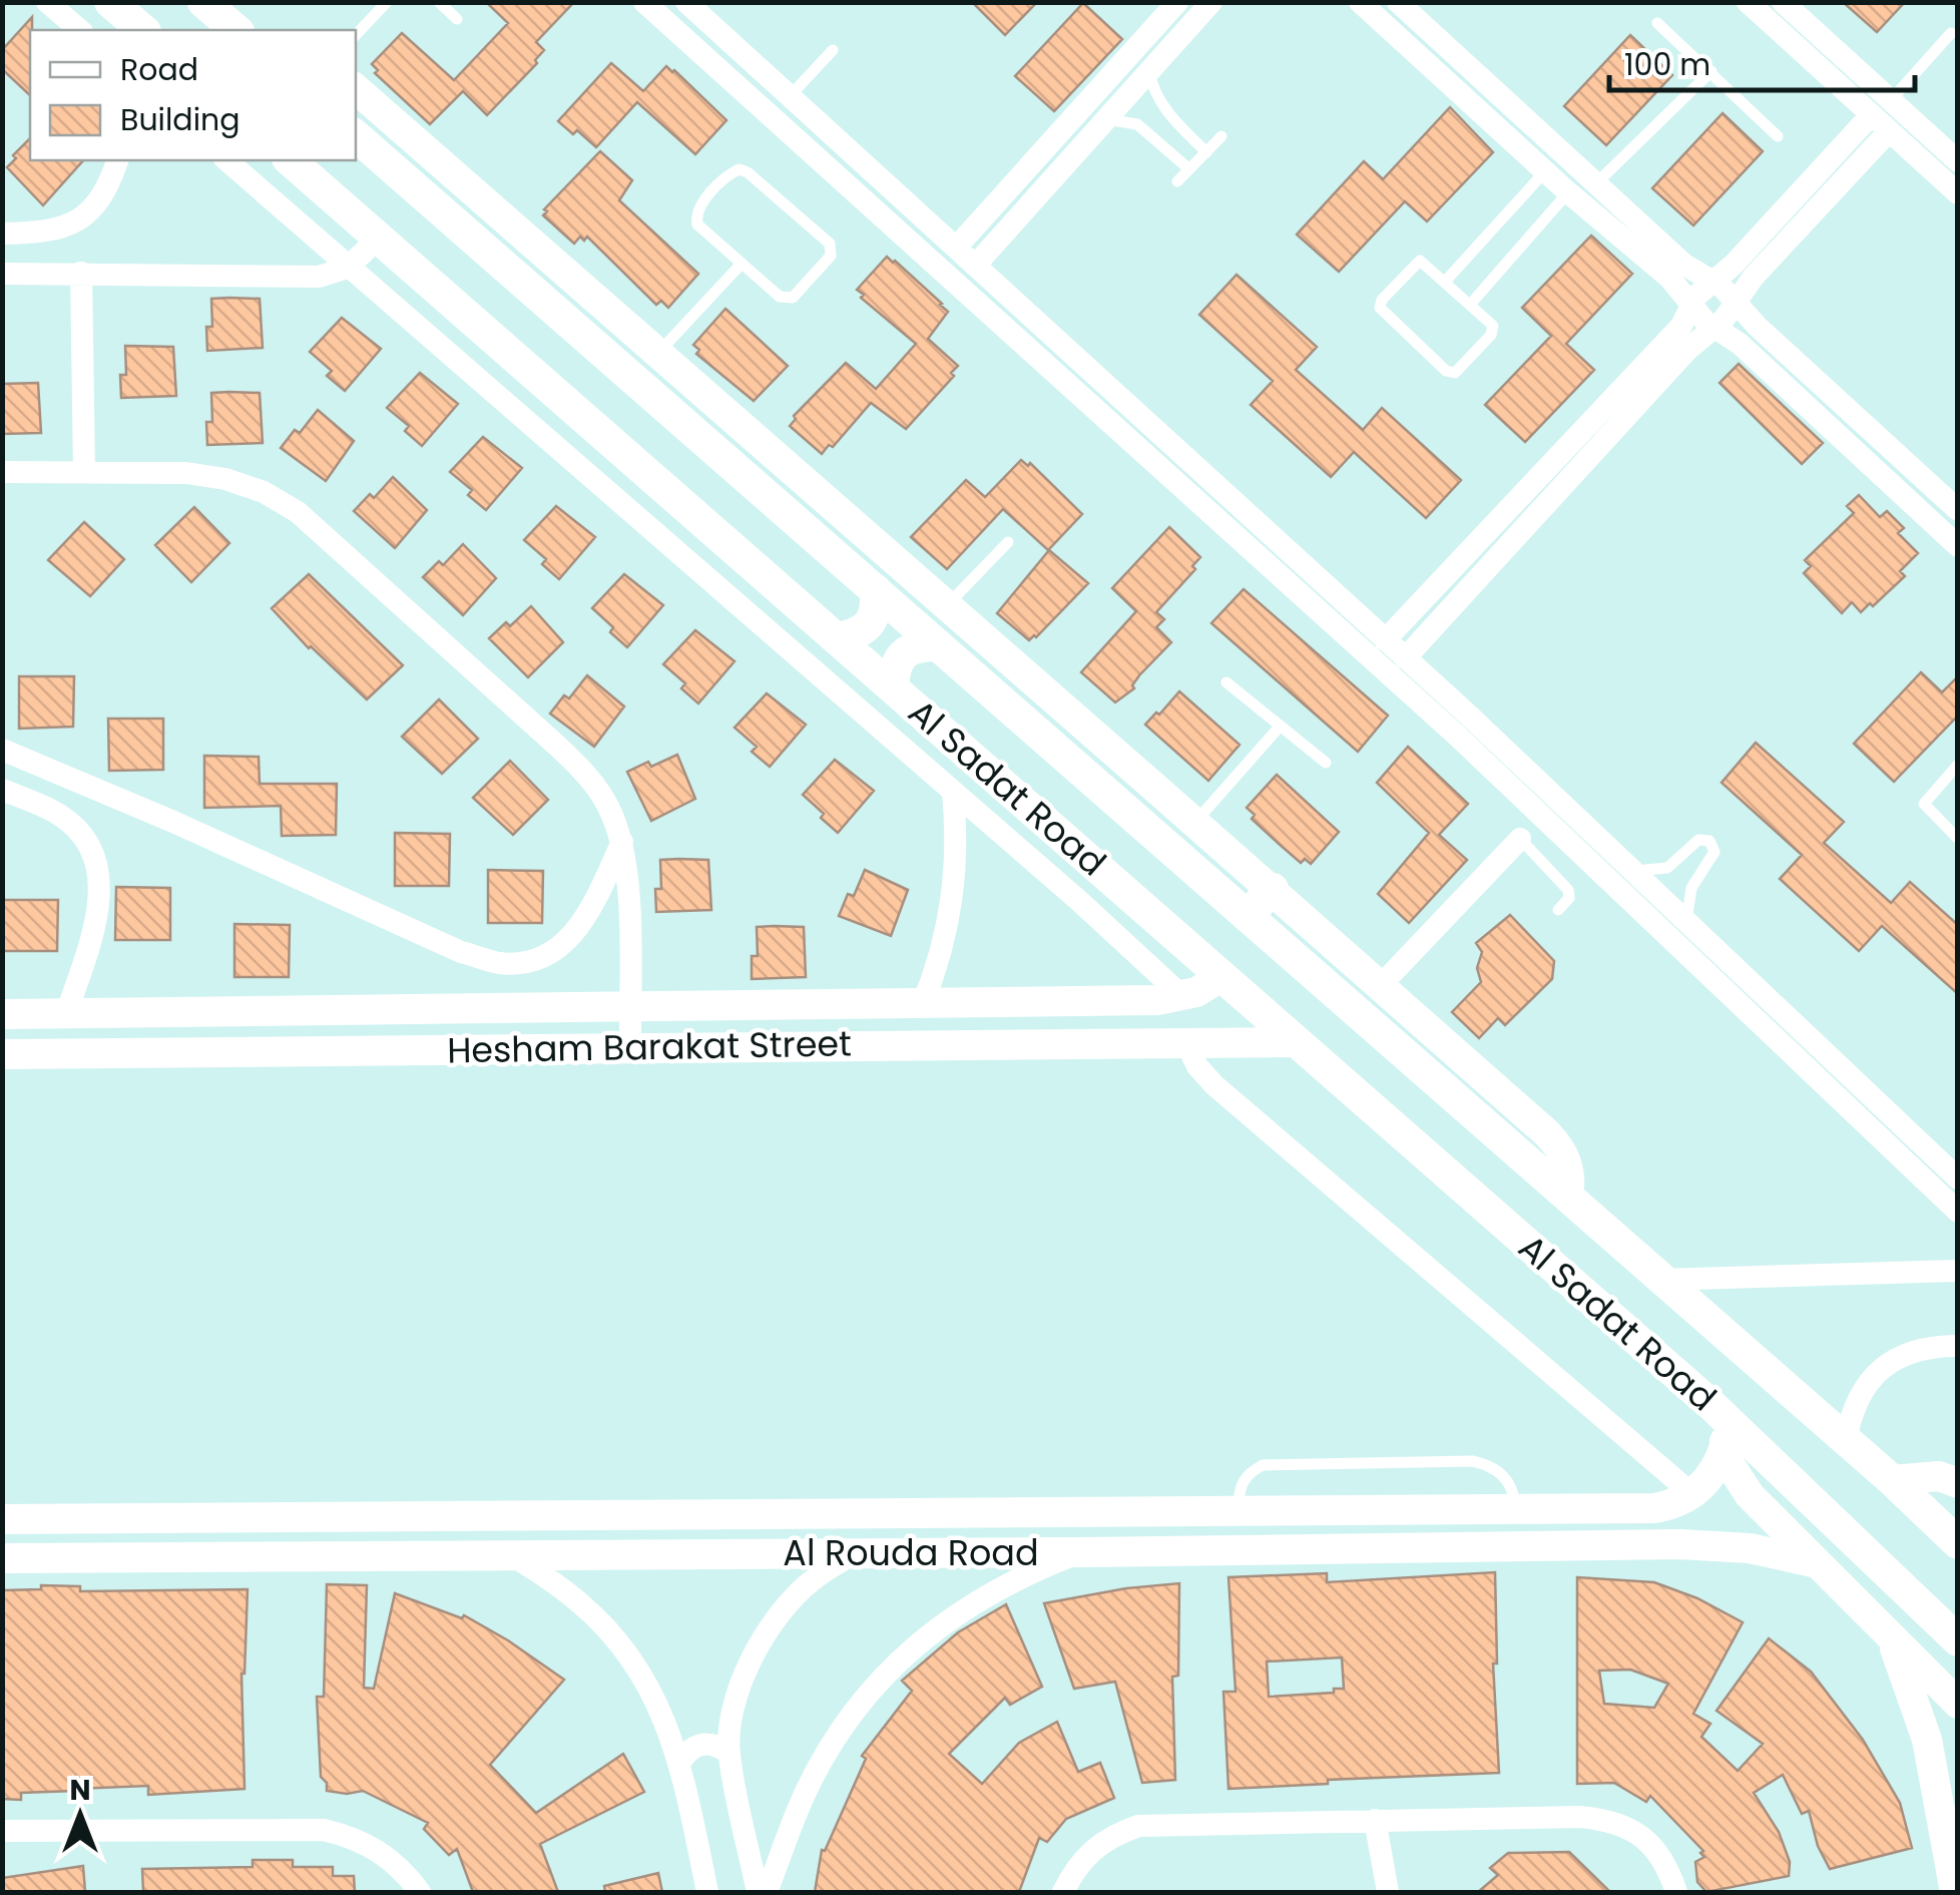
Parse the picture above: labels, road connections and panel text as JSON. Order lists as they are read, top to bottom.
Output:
{
  "streets": {
    "main road": ["Al Sadat Road"],
    "street": ["Hesham Barakat Street", "Al Rouda Road"]
  },
  "crossings": [
    ["Al Sadat Road", "Hesham Barakat Street"]
  ],
  "legend": ["Road", "Building"],
  "scale_bar": "100 m",
  "north": "top"
}
